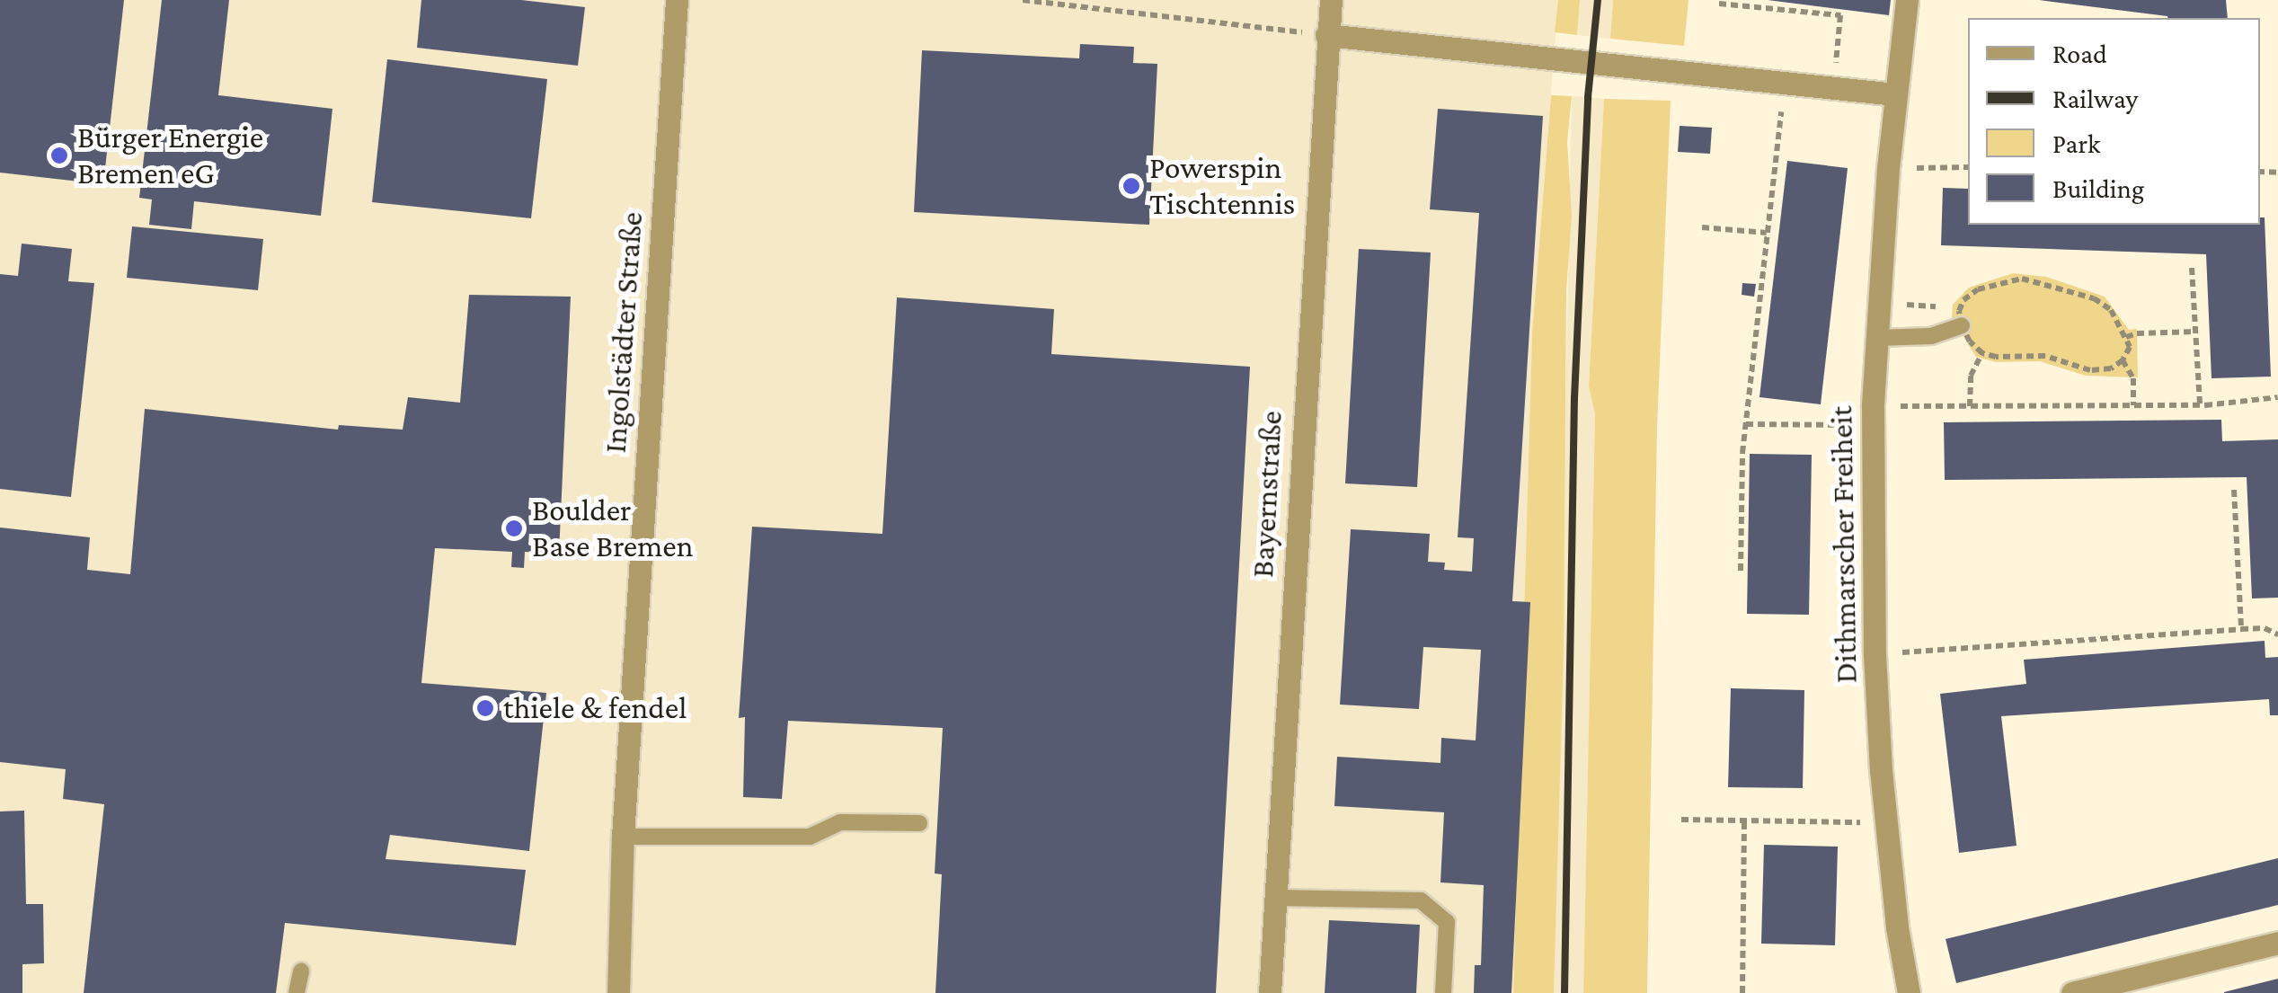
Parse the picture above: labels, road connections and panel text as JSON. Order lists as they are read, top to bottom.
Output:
{
  "streets": {
    "street": ["Ingolstädter Straße", "Bayernstraße", "Dithmarscher Freiheit"]
  },
  "places": [
    "Bürger Energie Bremen eG",
    "Powerspin Tischtennis",
    "Boulder Base Bremen",
    "thiele & fendel"
  ],
  "legend": [
    "Road",
    "Railway",
    "Park",
    "Building"
  ]
}
